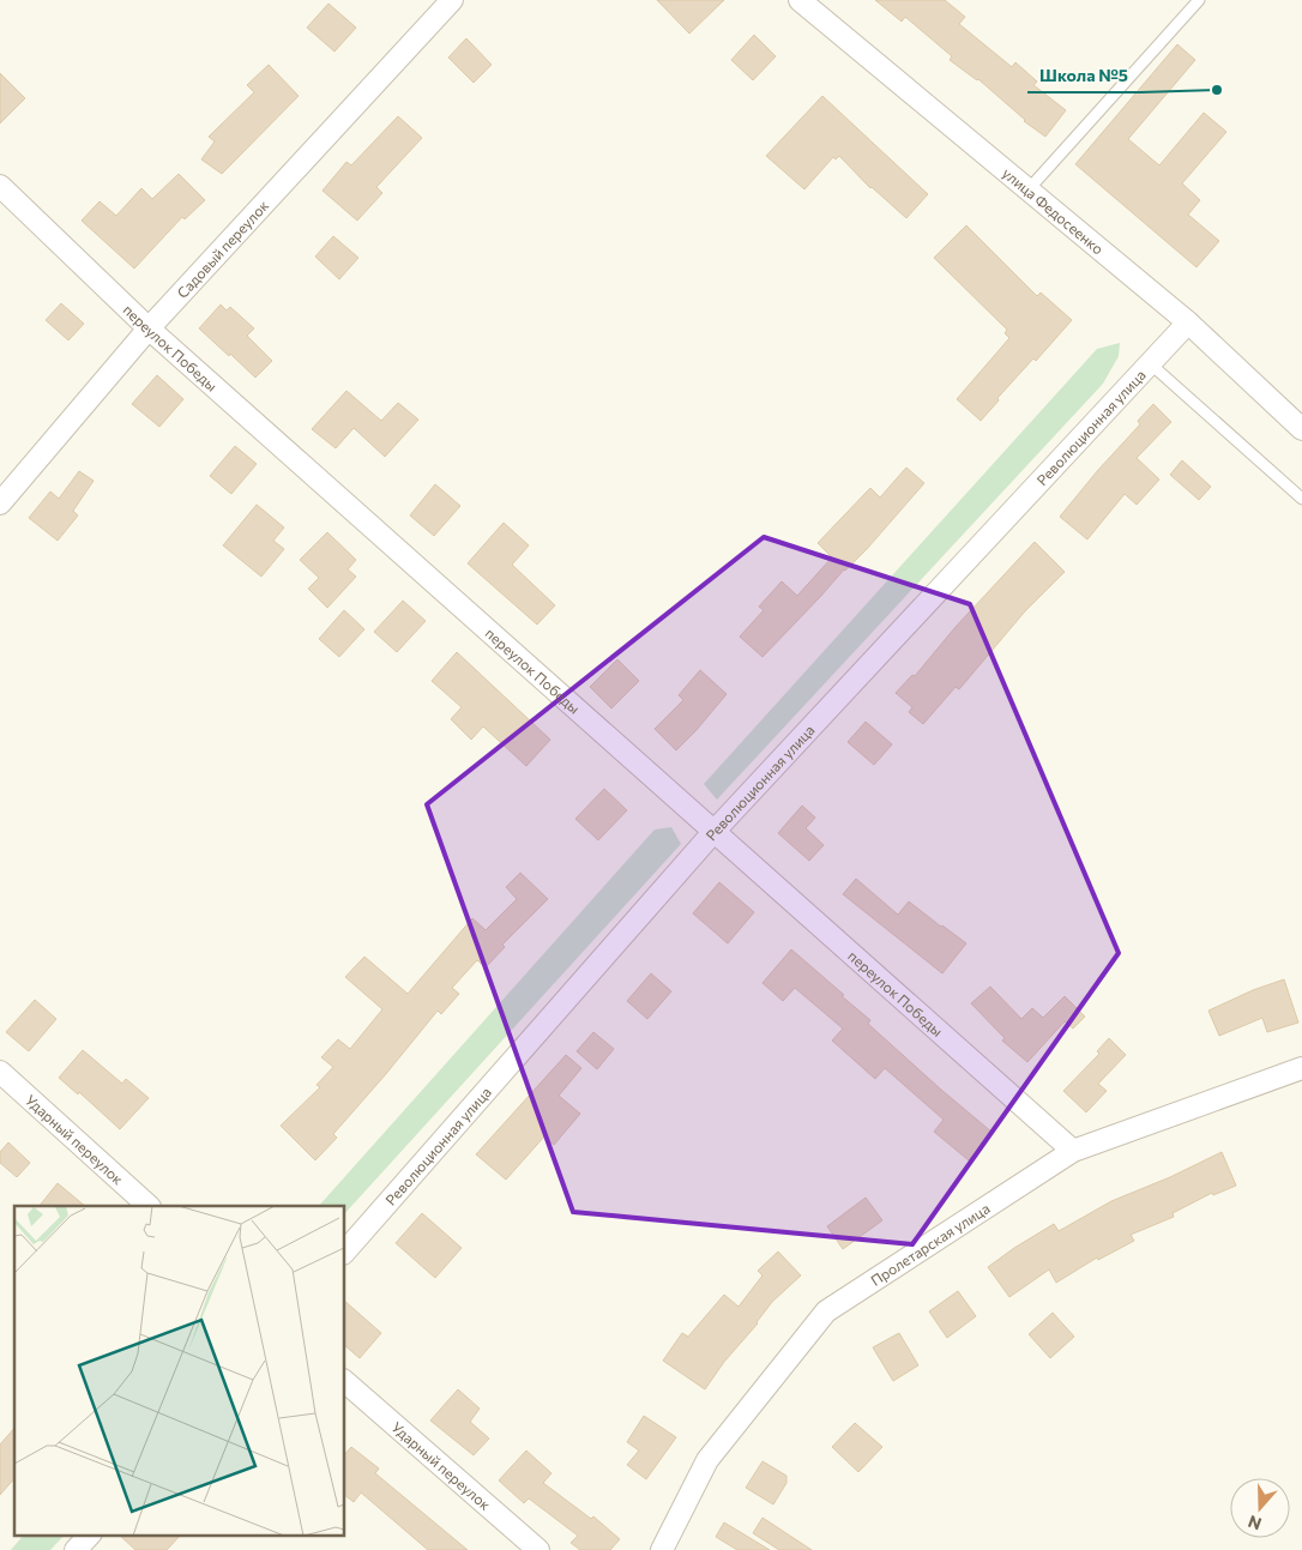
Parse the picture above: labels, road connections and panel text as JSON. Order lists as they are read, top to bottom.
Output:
{
  "streets": {
    "street": [
      "улица Федосеенко",
      "Садовый переулок",
      "переулок Победы",
      "Революционная улица",
      "Ударный переулок",
      "Пролетарская улица"
    ]
  },
  "crossings": [
    ["улица Федосеенко", "Революционная улица"],
    ["Садовый переулок", "переулок Победы"],
    ["переулок Победы", "Революционная улица"],
    ["переулок Победы", "Пролетарская улица"]
  ],
  "places": ["Школа №5"],
  "north": "bottom"
}
